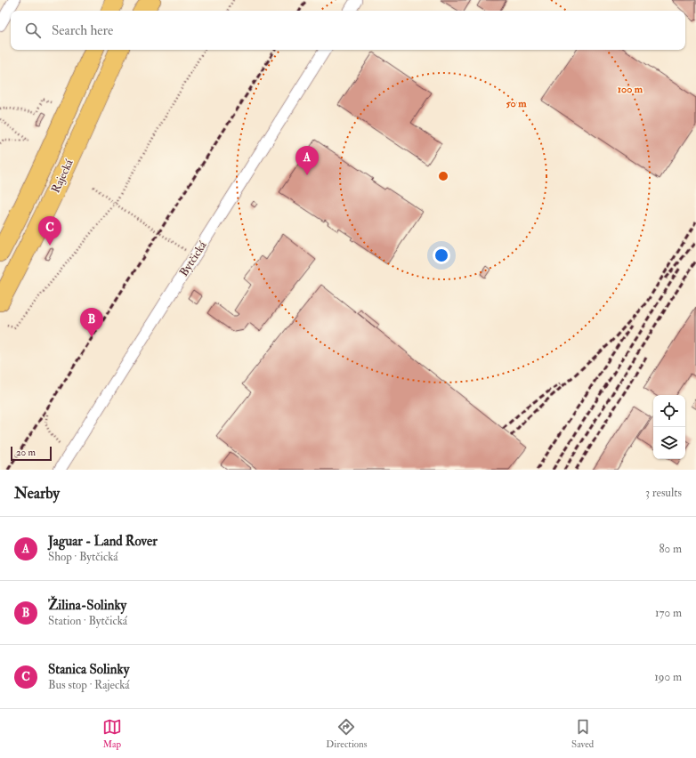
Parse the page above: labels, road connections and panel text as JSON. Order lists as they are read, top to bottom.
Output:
{
  "streets": {
    "main road": ["Rajecká"],
    "street": ["Bytčická"]
  },
  "scale_bar": "20 m",
  "page": {
    "search": "Search here",
    "pins": ["A", "C", "B"],
    "scale": "20 m",
    "heading": ["Nearby", "3 results"],
    "list": [
      {
        "mark": "A",
        "name": "Jaguar - Land Rover",
        "note": "Shop · Bytčická",
        "value": "80 m"
      },
      {
        "mark": "B",
        "name": "Žilina-Solinky",
        "note": "Station · Bytčická",
        "value": "170 m"
      },
      {
        "mark": "C",
        "name": "Stanica Solinky",
        "note": "Bus stop · Rajecká",
        "value": "190 m"
      }
    ],
    "nav": ["Map", "Directions", "Saved"]
  },
  "rings": ["100 m", "50 m"]
}
